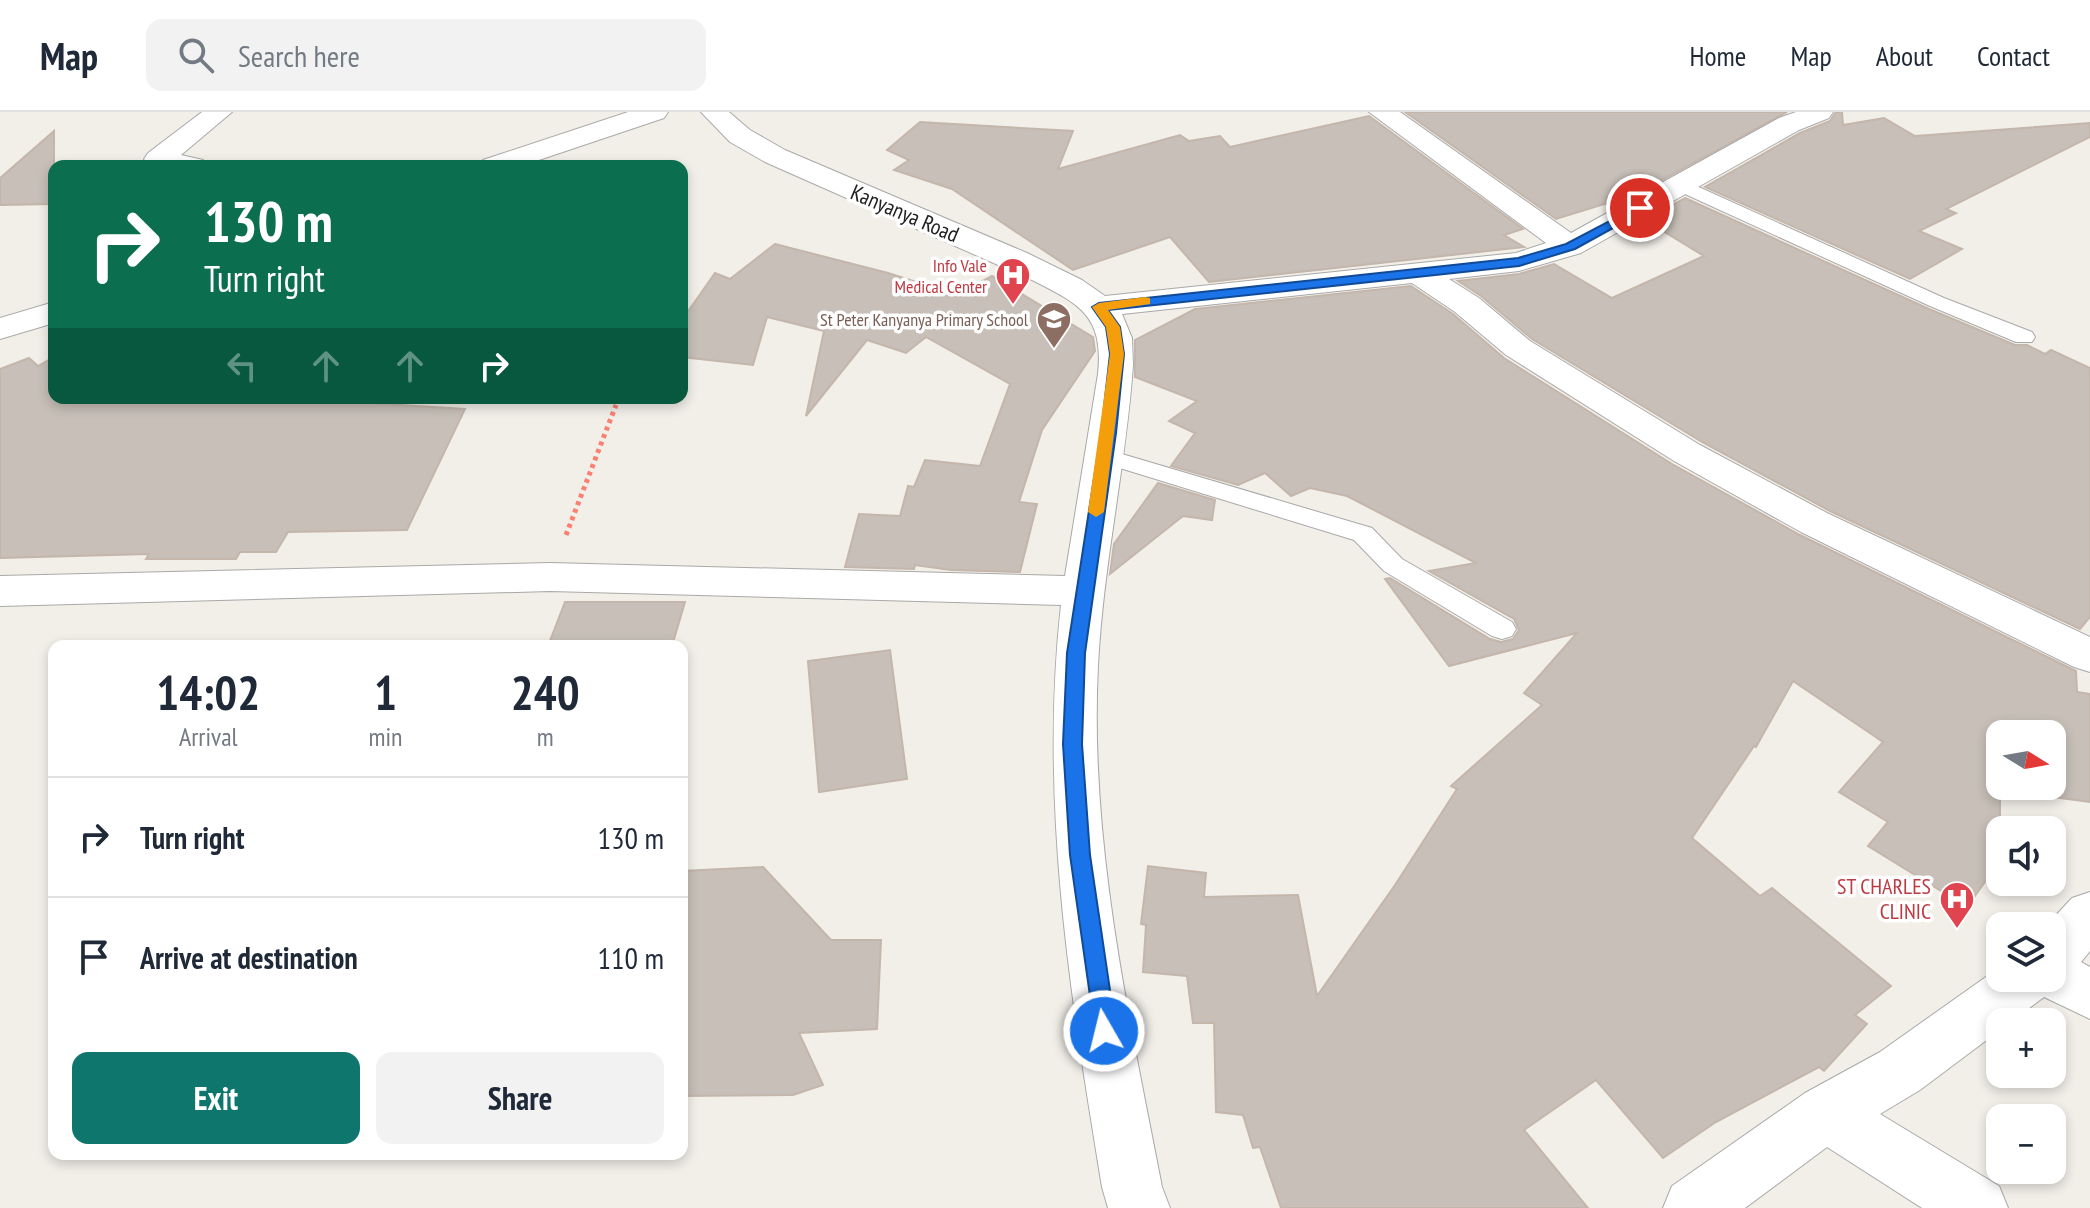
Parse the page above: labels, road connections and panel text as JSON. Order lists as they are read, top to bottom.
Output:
{
  "streets": {
    "street": ["Kanyanya Road"]
  },
  "places": {
    "hospital": ["Info Vale Medical Center", "ST CHARLES CLINIC"],
    "school or university": ["St Peter Kanyanya Primary School"]
  },
  "north": "right",
  "page": {
    "header": "Map",
    "search": "Search here",
    "nav": [
      "Home",
      "Map",
      "About",
      "Contact"
    ],
    "turn": ["130 m", "Turn right"],
    "eta": [
      "14:02",
      "Arrival",
      "1",
      "min",
      "240",
      "m"
    ],
    "map_buttons": ["+", "−"],
    "list": [
      {
        "name": "Turn right",
        "value": "130 m"
      },
      {
        "name": "Arrive at destination",
        "value": "110 m"
      }
    ],
    "buttons": ["Exit", "Share"]
  }
}
